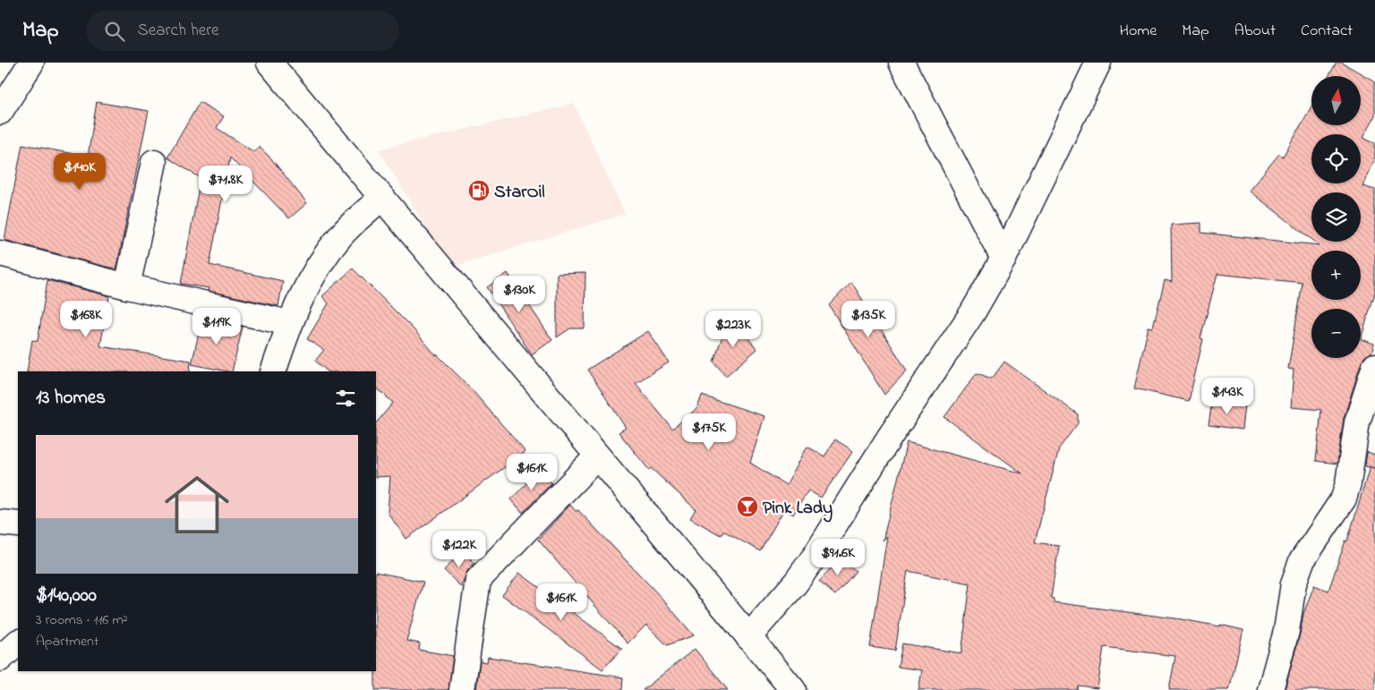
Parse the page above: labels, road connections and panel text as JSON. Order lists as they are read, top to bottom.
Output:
{
  "places": {
    "fuel station": ["StarOil"],
    "bar": ["Pink Lady"]
  },
  "north": "top",
  "page": {
    "header": "Map",
    "search": "Search here",
    "nav": [
      "Home",
      "Map",
      "About",
      "Contact"
    ],
    "map_buttons": ["+", "−"],
    "price": [
      "$140K",
      "$71.8K",
      "$130K",
      "$168K",
      "$135K",
      "$119K",
      "$223K",
      "$143K",
      "$175K",
      "$161K",
      "$122K",
      "$91.6K",
      "$161K"
    ],
    "heading": "13 homes",
    "list": [
      {
        "name": "$140,000",
        "note": "3 rooms · 116 m² · Apartment"
      }
    ]
  }
}
